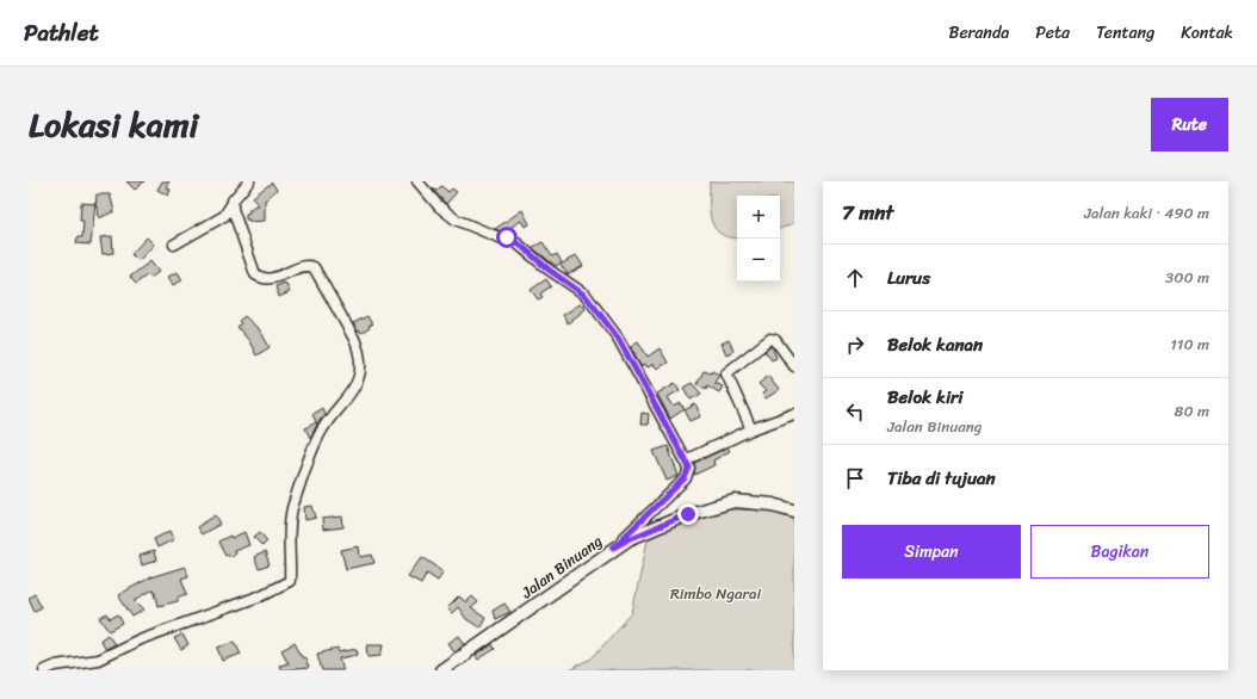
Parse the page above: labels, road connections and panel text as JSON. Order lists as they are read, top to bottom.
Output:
{
  "streets": {
    "main road": ["Jalan Binuang"]
  },
  "parks": ["Rimbo Ngarai"],
  "page": {
    "header": "Pathlet",
    "nav": [
      "Beranda",
      "Peta",
      "Tentang",
      "Kontak"
    ],
    "title": "Lokasi kami",
    "buttons": [
      "Rute",
      ["Simpan", "Bagikan"]
    ],
    "heading": ["7 mnt", "Jalan kaki · 490 m"],
    "map_buttons": ["+", "−"],
    "list": [
      ["Lurus", "300 m"],
      ["Belok kanan", "110 m"],
      ["Belok kiri", "Jalan Binuang", "80 m"],
      "Tiba di tujuan"
    ]
  }
}
